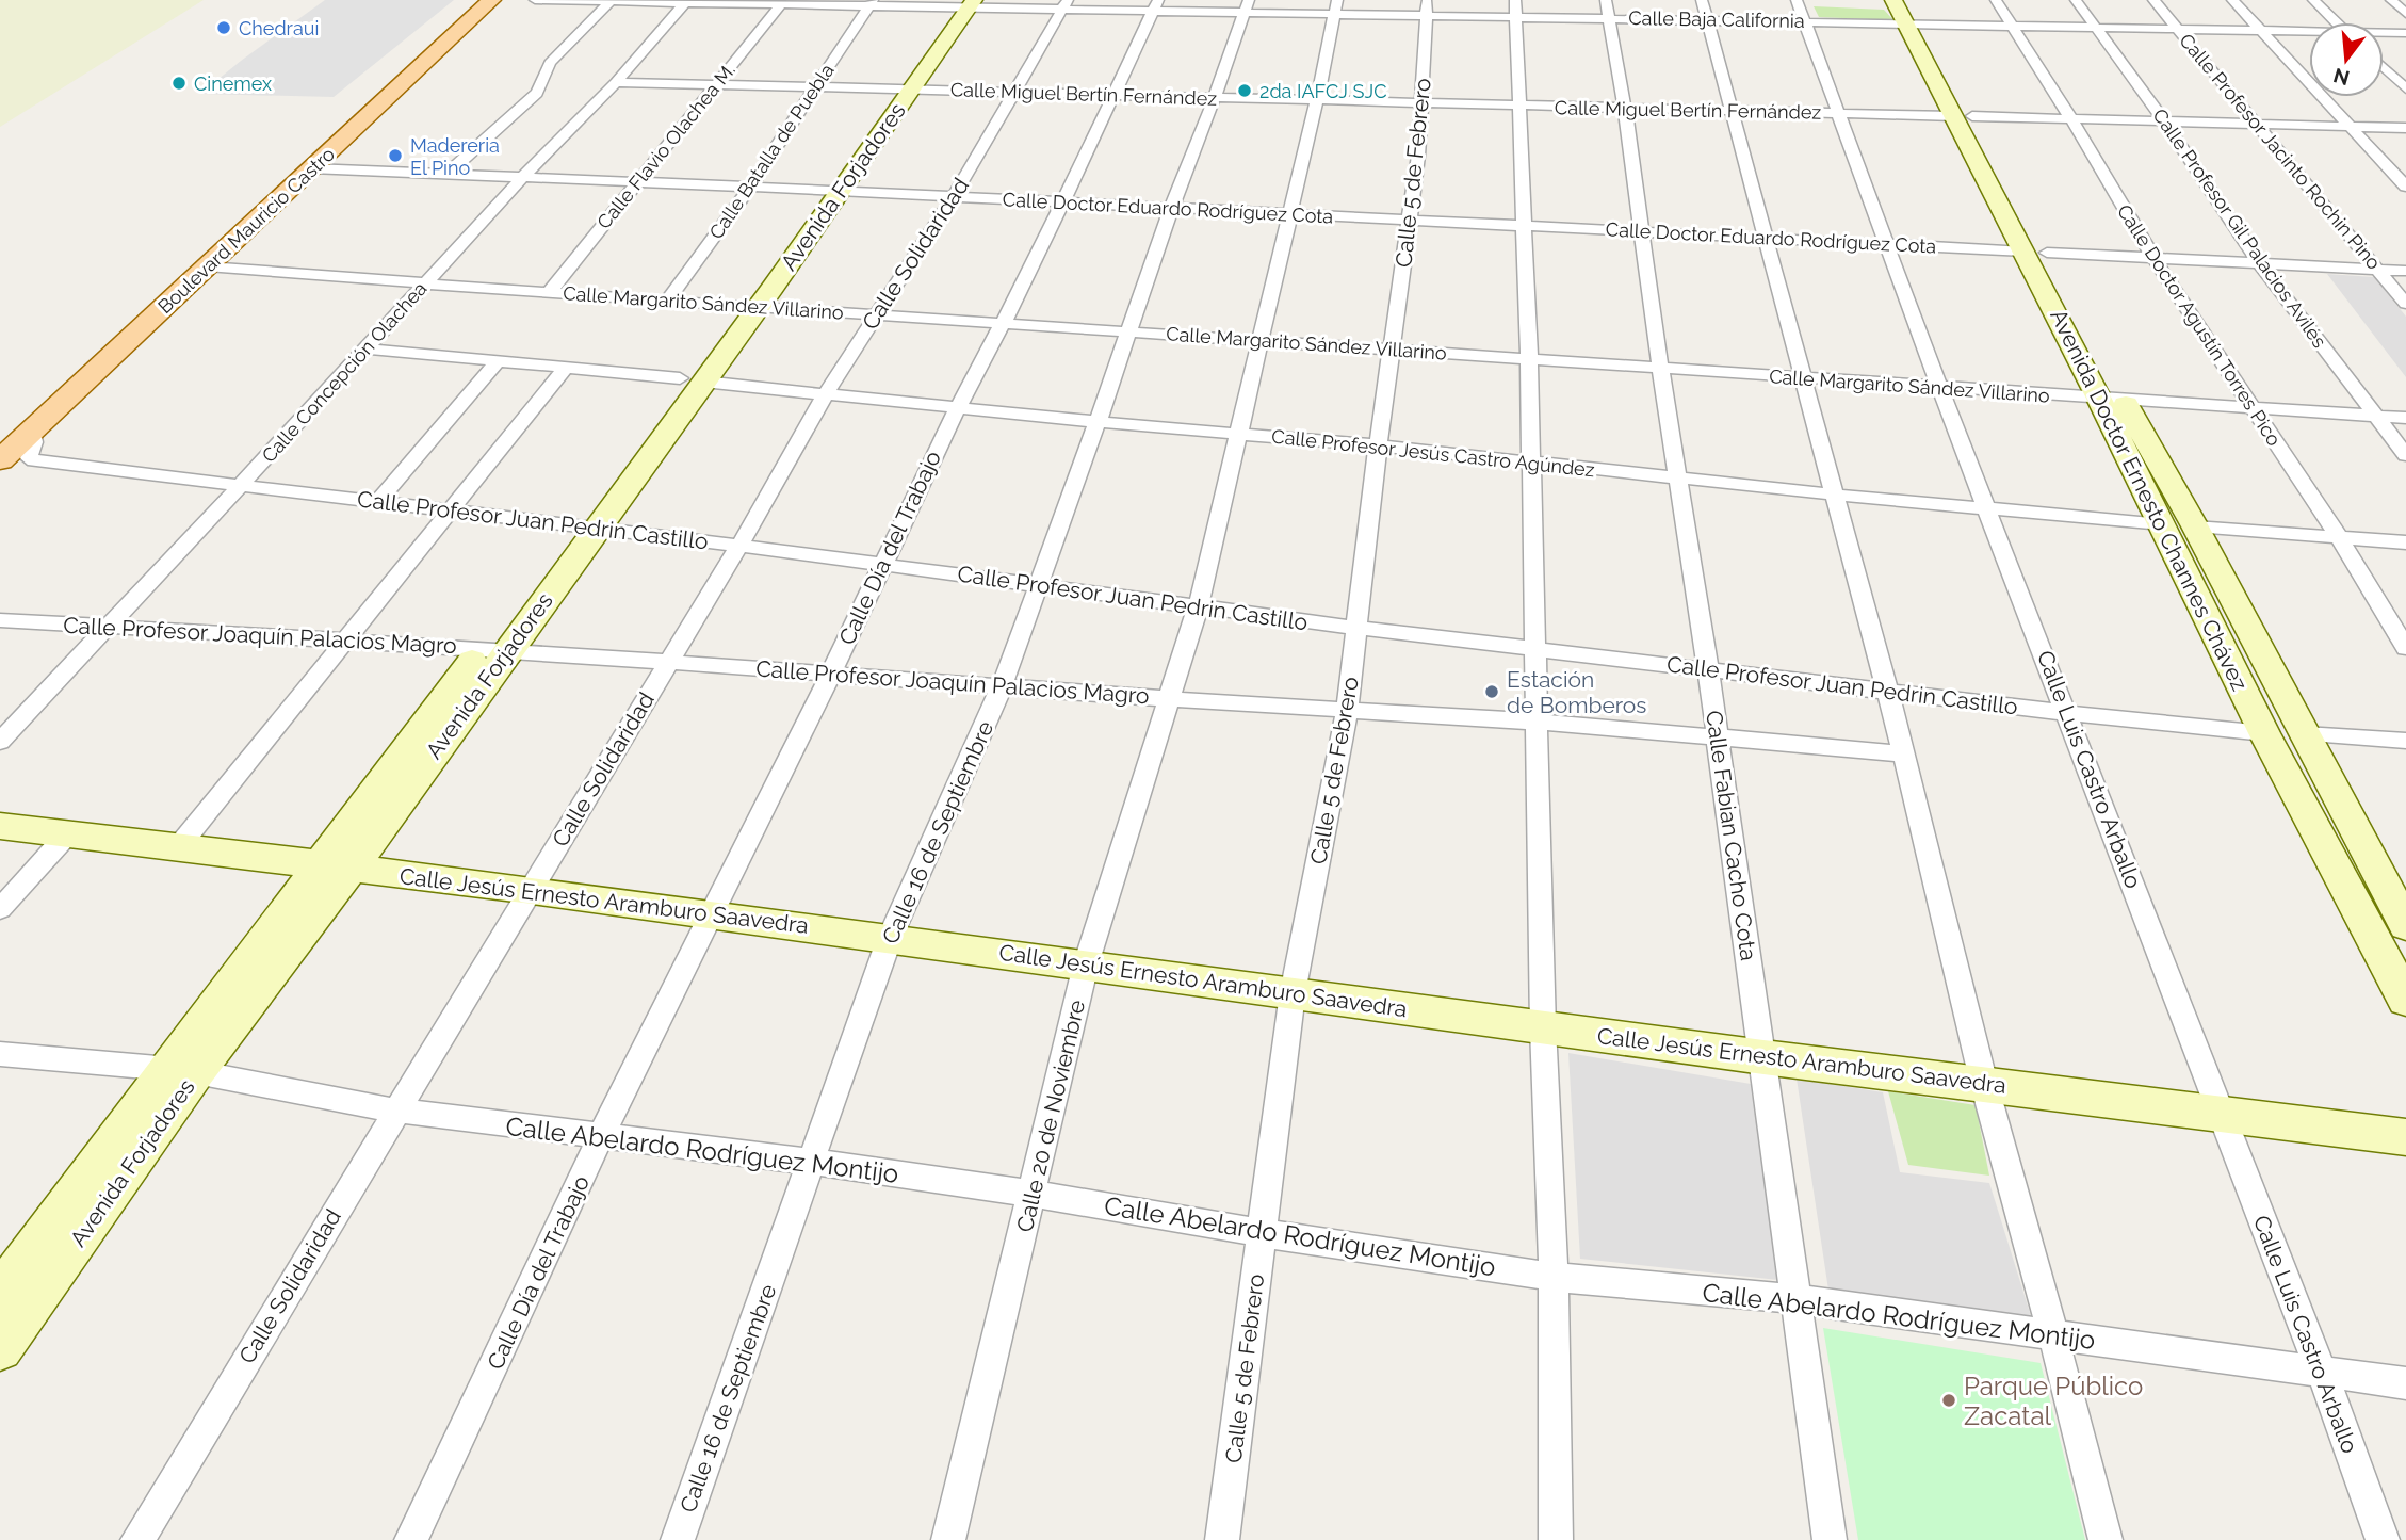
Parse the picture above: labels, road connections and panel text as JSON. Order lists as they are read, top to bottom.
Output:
{
  "streets": {
    "main road": ["Boulevard Mauricio Castro"],
    "street": [
      "Calle Baja California",
      "Calle Miguel Bertín Fernández",
      "Calle Flavio Olachea M.",
      "Calle Batalla de Puebla",
      "Calle Profesor Jacinto Rochin Pino",
      "Calle 5 de Febrero",
      "Avenida Forjadores",
      "Calle Doctor Eduardo Rodríguez Cota",
      "Calle Profesor Gil Palacios Avilés",
      "Calle Solidaridad",
      "Calle Margarito Sández Villarino",
      "Calle Doctor Agustín Torres Pico",
      "Calle Concepción Olachea",
      "Calle Profesor Jesús Castro Agúndez",
      "Avenida Doctor Ernesto Channes Chávez",
      "Calle Profesor Juan Pedrin Castillo",
      "Calle Día del Trabajo",
      "Calle Profesor Joaquín Palacios Magro",
      "Calle Luis Castro Arballo",
      "Calle 16 de Septiembre",
      "Calle Fabian Cacho Cota",
      "Calle Jesús Ernesto Aramburo Saavedra",
      "Calle 20 de Noviembre",
      "Calle Abelardo Rodríguez Montijo"
    ]
  },
  "crossings": [
    ["Calle Baja California", "Calle Flavio Olachea M."],
    ["Calle Baja California", "Calle Batalla de Puebla"],
    ["Calle Baja California", "Calle Profesor Jacinto Rochin Pino"],
    ["Calle Baja California", "Calle 5 de Febrero"],
    ["Calle Baja California", "Avenida Forjadores"],
    ["Calle Baja California", "Calle Profesor Gil Palacios Avilés"],
    ["Calle Baja California", "Calle Solidaridad"],
    ["Calle Baja California", "Calle Doctor Agustín Torres Pico"],
    ["Calle Baja California", "Calle Concepción Olachea"],
    ["Calle Baja California", "Avenida Doctor Ernesto Channes Chávez"],
    ["Calle Baja California", "Calle Día del Trabajo"],
    ["Calle Baja California", "Calle Luis Castro Arballo"],
    ["Calle Baja California", "Calle 16 de Septiembre"],
    ["Calle Baja California", "Calle Fabian Cacho Cota"],
    ["Calle Baja California", "Calle 20 de Noviembre"],
    ["Calle Miguel Bertín Fernández", "Calle Flavio Olachea M."],
    ["Calle Miguel Bertín Fernández", "Calle Batalla de Puebla"],
    ["Calle Miguel Bertín Fernández", "Calle Profesor Jacinto Rochin Pino"],
    ["Calle Miguel Bertín Fernández", "Calle 5 de Febrero"],
    ["Calle Miguel Bertín Fernández", "Avenida Forjadores"],
    ["Calle Miguel Bertín Fernández", "Calle Profesor Gil Palacios Avilés"],
    ["Calle Miguel Bertín Fernández", "Calle Solidaridad"],
    ["Calle Miguel Bertín Fernández", "Calle Doctor Agustín Torres Pico"],
    ["Calle Miguel Bertín Fernández", "Calle Concepción Olachea"],
    ["Calle Miguel Bertín Fernández", "Avenida Doctor Ernesto Channes Chávez"],
    ["Calle Miguel Bertín Fernández", "Calle Día del Trabajo"],
    ["Calle Miguel Bertín Fernández", "Calle Luis Castro Arballo"],
    ["Calle Miguel Bertín Fernández", "Calle 16 de Septiembre"],
    ["Calle Miguel Bertín Fernández", "Calle Fabian Cacho Cota"],
    ["Calle Miguel Bertín Fernández", "Calle 20 de Noviembre"],
    ["Calle Flavio Olachea M.", "Calle Doctor Eduardo Rodríguez Cota"],
    ["Calle Flavio Olachea M.", "Calle Margarito Sández Villarino"],
    ["Calle Batalla de Puebla", "Calle Doctor Eduardo Rodríguez Cota"],
    ["Calle Batalla de Puebla", "Calle Margarito Sández Villarino"],
    ["Calle 5 de Febrero", "Calle Doctor Eduardo Rodríguez Cota"],
    ["Calle 5 de Febrero", "Calle Margarito Sández Villarino"],
    ["Calle 5 de Febrero", "Calle Profesor Jesús Castro Agúndez"],
    ["Calle 5 de Febrero", "Calle Profesor Juan Pedrin Castillo"],
    ["Calle 5 de Febrero", "Calle Profesor Joaquín Palacios Magro"],
    ["Calle 5 de Febrero", "Calle Jesús Ernesto Aramburo Saavedra"],
    ["Calle 5 de Febrero", "Calle Abelardo Rodríguez Montijo"],
    ["Avenida Forjadores", "Calle Doctor Eduardo Rodríguez Cota"],
    ["Avenida Forjadores", "Calle Margarito Sández Villarino"],
    ["Avenida Forjadores", "Calle Profesor Jesús Castro Agúndez"],
    ["Avenida Forjadores", "Calle Profesor Juan Pedrin Castillo"],
    ["Avenida Forjadores", "Calle Profesor Joaquín Palacios Magro"],
    ["Avenida Forjadores", "Calle Jesús Ernesto Aramburo Saavedra"],
    ["Avenida Forjadores", "Calle Abelardo Rodríguez Montijo"],
    ["Calle Doctor Eduardo Rodríguez Cota", "Boulevard Mauricio Castro"],
    ["Calle Doctor Eduardo Rodríguez Cota", "Calle Solidaridad"],
    ["Calle Doctor Eduardo Rodríguez Cota", "Calle Concepción Olachea"],
    ["Calle Doctor Eduardo Rodríguez Cota", "Avenida Doctor Ernesto Channes Chávez"],
    ["Calle Doctor Eduardo Rodríguez Cota", "Calle Día del Trabajo"],
    ["Calle Doctor Eduardo Rodríguez Cota", "Calle Luis Castro Arballo"],
    ["Calle Doctor Eduardo Rodríguez Cota", "Calle 16 de Septiembre"],
    ["Calle Doctor Eduardo Rodríguez Cota", "Calle Fabian Cacho Cota"],
    ["Calle Doctor Eduardo Rodríguez Cota", "Calle 20 de Noviembre"],
    ["Calle Profesor Gil Palacios Avilés", "Calle Margarito Sández Villarino"],
    ["Boulevard Mauricio Castro", "Calle Margarito Sández Villarino"],
    ["Boulevard Mauricio Castro", "Calle Profesor Juan Pedrin Castillo"],
    ["Calle Solidaridad", "Calle Margarito Sández Villarino"],
    ["Calle Solidaridad", "Calle Profesor Jesús Castro Agúndez"],
    ["Calle Solidaridad", "Calle Profesor Juan Pedrin Castillo"],
    ["Calle Solidaridad", "Calle Profesor Joaquín Palacios Magro"],
    ["Calle Solidaridad", "Calle Jesús Ernesto Aramburo Saavedra"],
    ["Calle Solidaridad", "Calle Abelardo Rodríguez Montijo"],
    ["Calle Margarito Sández Villarino", "Calle Doctor Agustín Torres Pico"],
    ["Calle Margarito Sández Villarino", "Calle Concepción Olachea"],
    ["Calle Margarito Sández Villarino", "Avenida Doctor Ernesto Channes Chávez"],
    ["Calle Margarito Sández Villarino", "Calle Día del Trabajo"],
    ["Calle Margarito Sández Villarino", "Calle Luis Castro Arballo"],
    ["Calle Margarito Sández Villarino", "Calle 16 de Septiembre"],
    ["Calle Margarito Sández Villarino", "Calle Fabian Cacho Cota"],
    ["Calle Margarito Sández Villarino", "Calle 20 de Noviembre"],
    ["Calle Concepción Olachea", "Calle Profesor Jesús Castro Agúndez"],
    ["Calle Concepción Olachea", "Calle Profesor Juan Pedrin Castillo"],
    ["Calle Concepción Olachea", "Calle Profesor Joaquín Palacios Magro"],
    ["Calle Profesor Jesús Castro Agúndez", "Avenida Doctor Ernesto Channes Chávez"],
    ["Calle Profesor Jesús Castro Agúndez", "Calle Día del Trabajo"],
    ["Calle Profesor Jesús Castro Agúndez", "Calle Luis Castro Arballo"],
    ["Calle Profesor Jesús Castro Agúndez", "Calle 16 de Septiembre"],
    ["Calle Profesor Jesús Castro Agúndez", "Calle Fabian Cacho Cota"],
    ["Calle Profesor Jesús Castro Agúndez", "Calle 20 de Noviembre"],
    ["Avenida Doctor Ernesto Channes Chávez", "Calle Profesor Juan Pedrin Castillo"],
    ["Calle Profesor Juan Pedrin Castillo", "Calle Día del Trabajo"],
    ["Calle Profesor Juan Pedrin Castillo", "Calle Luis Castro Arballo"],
    ["Calle Profesor Juan Pedrin Castillo", "Calle 16 de Septiembre"],
    ["Calle Profesor Juan Pedrin Castillo", "Calle Fabian Cacho Cota"],
    ["Calle Profesor Juan Pedrin Castillo", "Calle 20 de Noviembre"],
    ["Calle Día del Trabajo", "Calle Profesor Joaquín Palacios Magro"],
    ["Calle Día del Trabajo", "Calle Jesús Ernesto Aramburo Saavedra"],
    ["Calle Día del Trabajo", "Calle Abelardo Rodríguez Montijo"],
    ["Calle Profesor Joaquín Palacios Magro", "Calle 16 de Septiembre"],
    ["Calle Profesor Joaquín Palacios Magro", "Calle Fabian Cacho Cota"],
    ["Calle Profesor Joaquín Palacios Magro", "Calle 20 de Noviembre"],
    ["Calle Luis Castro Arballo", "Calle Jesús Ernesto Aramburo Saavedra"],
    ["Calle Luis Castro Arballo", "Calle Abelardo Rodríguez Montijo"],
    ["Calle 16 de Septiembre", "Calle Jesús Ernesto Aramburo Saavedra"],
    ["Calle 16 de Septiembre", "Calle Abelardo Rodríguez Montijo"],
    ["Calle Fabian Cacho Cota", "Calle Jesús Ernesto Aramburo Saavedra"],
    ["Calle Fabian Cacho Cota", "Calle Abelardo Rodríguez Montijo"],
    ["Calle Jesús Ernesto Aramburo Saavedra", "Calle 20 de Noviembre"],
    ["Calle 20 de Noviembre", "Calle Abelardo Rodríguez Montijo"]
  ],
  "places": [
    "Chedraui",
    "Cinemex",
    "2da IAFCJ SJC",
    "Madereria El Pino",
    "Estación de Bomberos",
    "Parque Público Zacatal"
  ],
  "north": "bottom"
}
